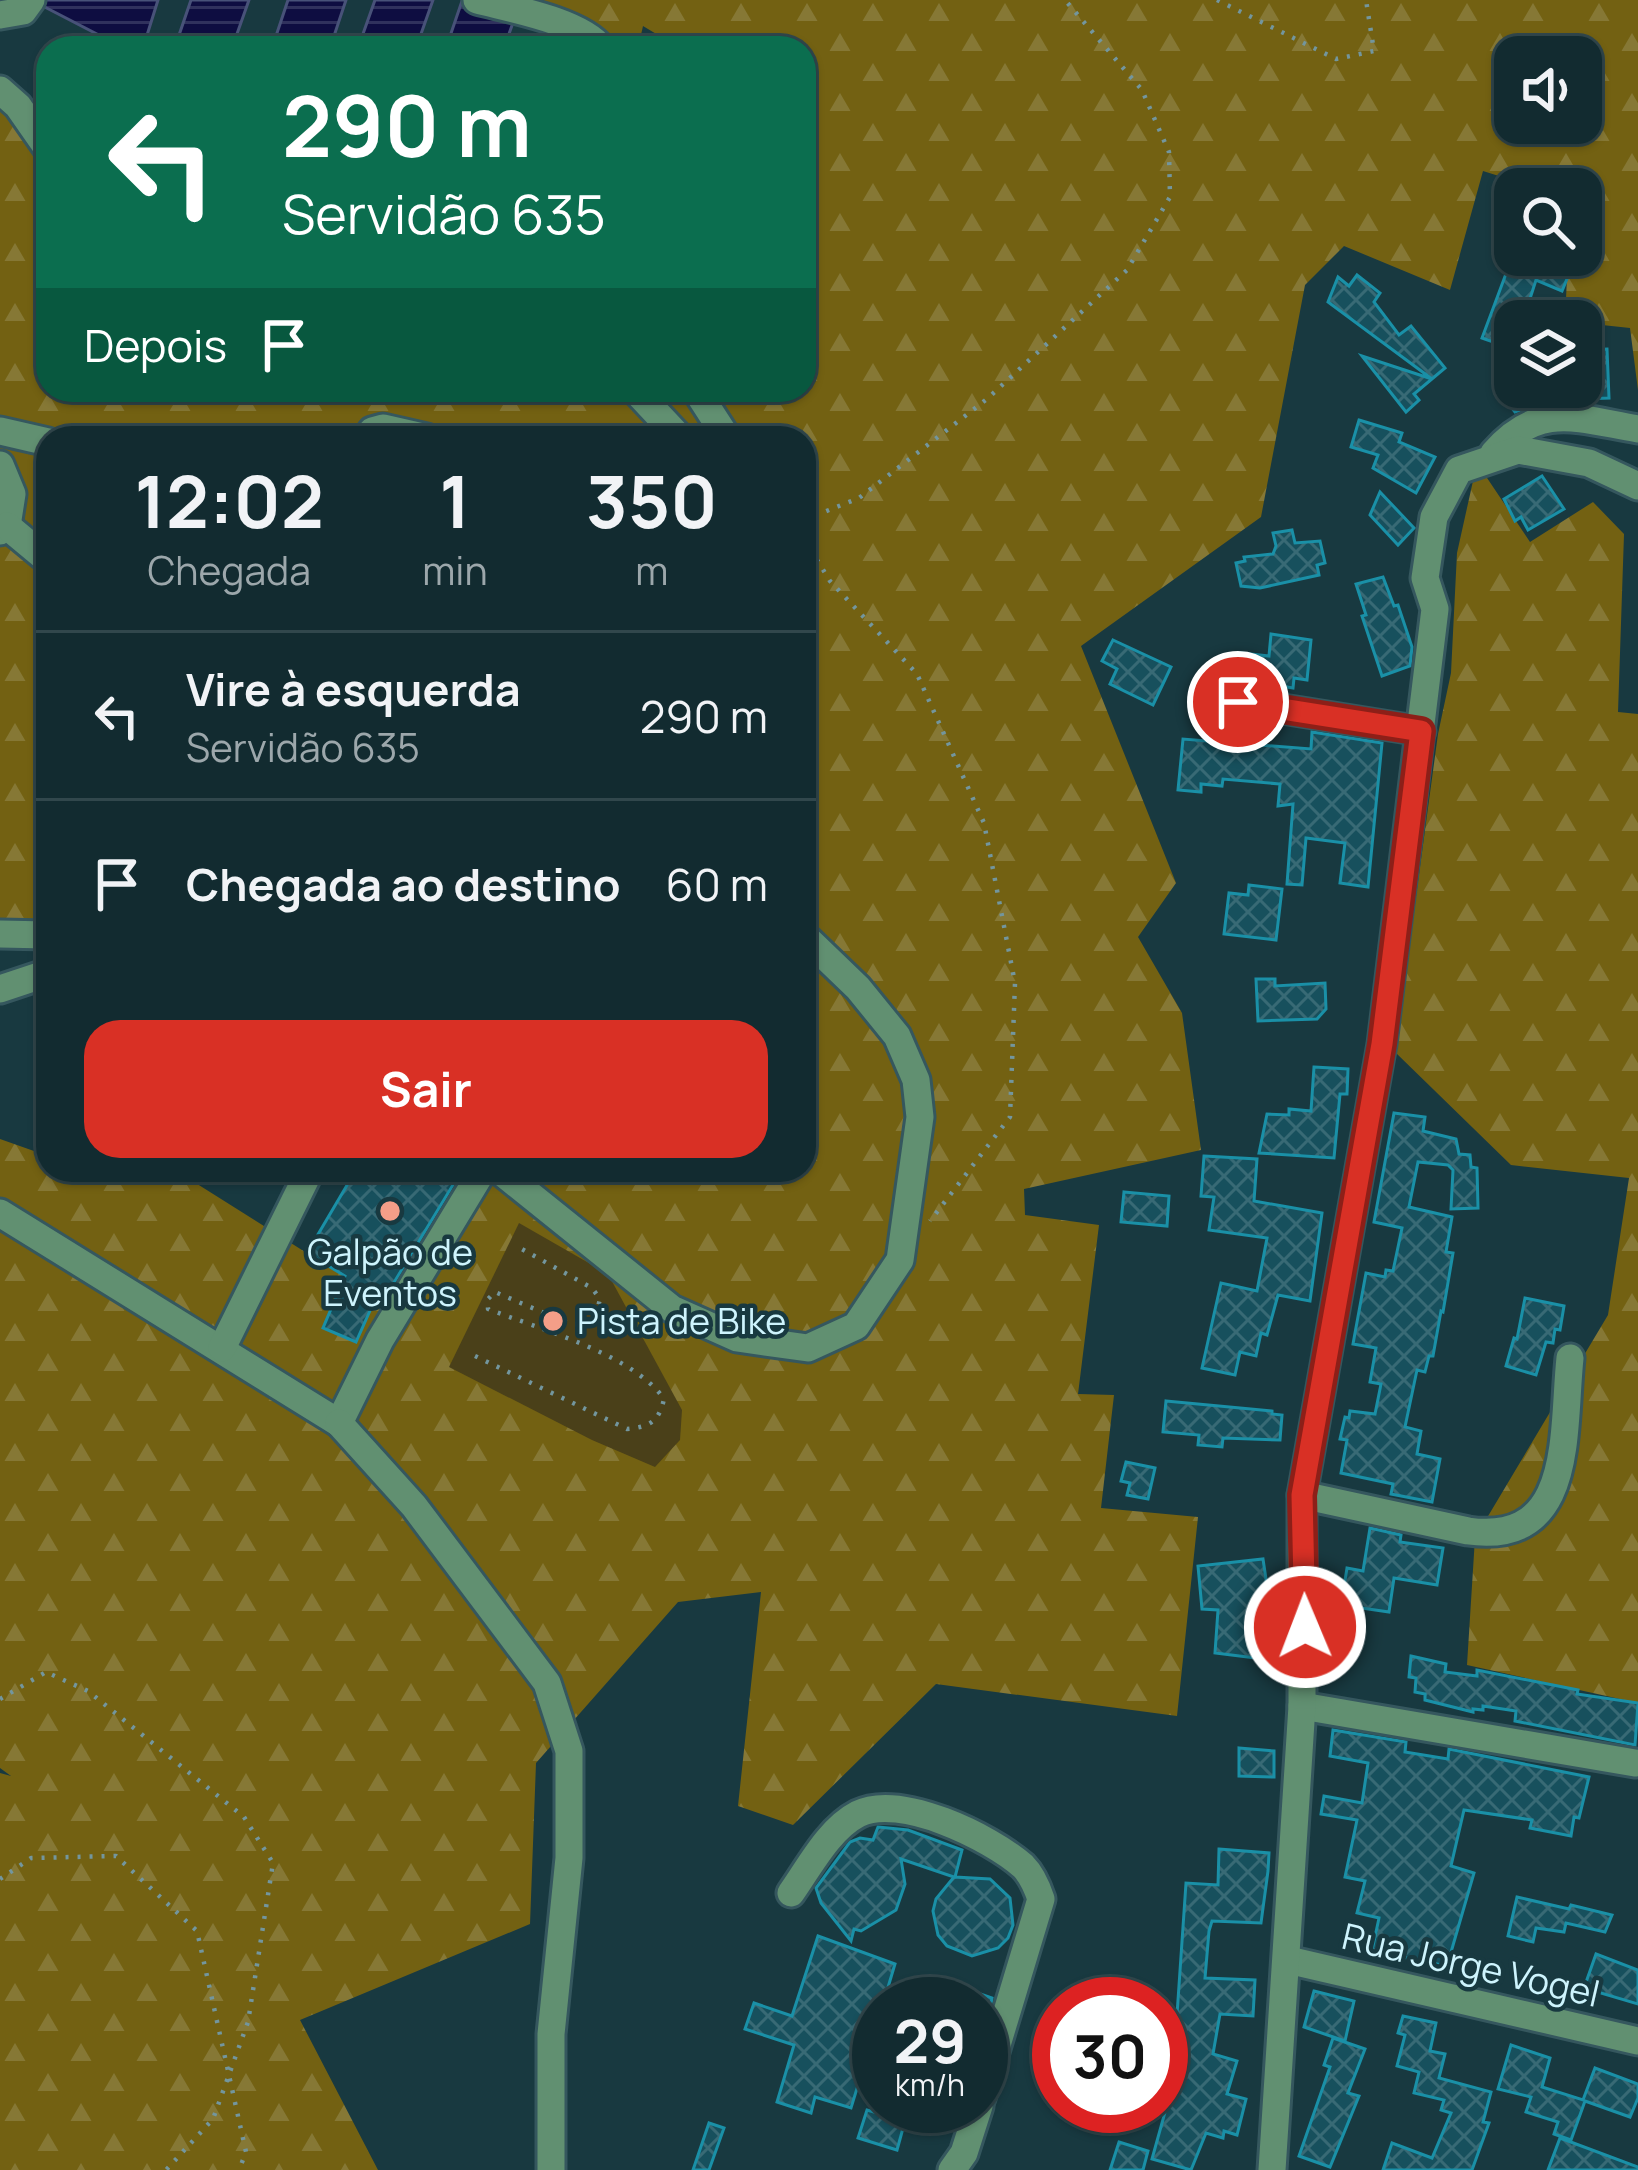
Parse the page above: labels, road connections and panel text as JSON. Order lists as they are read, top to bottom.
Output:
{
  "streets": {
    "street": ["Rua Jorge Vogel"]
  },
  "places": ["Galpão de Eventos", "Pista de Bike"],
  "page": {
    "turn": ["290 m", "Servidão 635"],
    "then": "Depois",
    "eta": [
      "12:02",
      "Chegada",
      "1",
      "min",
      "350",
      "m"
    ],
    "list": [
      {
        "name": "Vire à esquerda",
        "note": "Servidão 635",
        "value": "290 m"
      },
      {
        "name": "Chegada ao destino",
        "value": "60 m"
      }
    ],
    "buttons": "Sair",
    "speed": "29 km/h",
    "limit": "30"
  }
}
